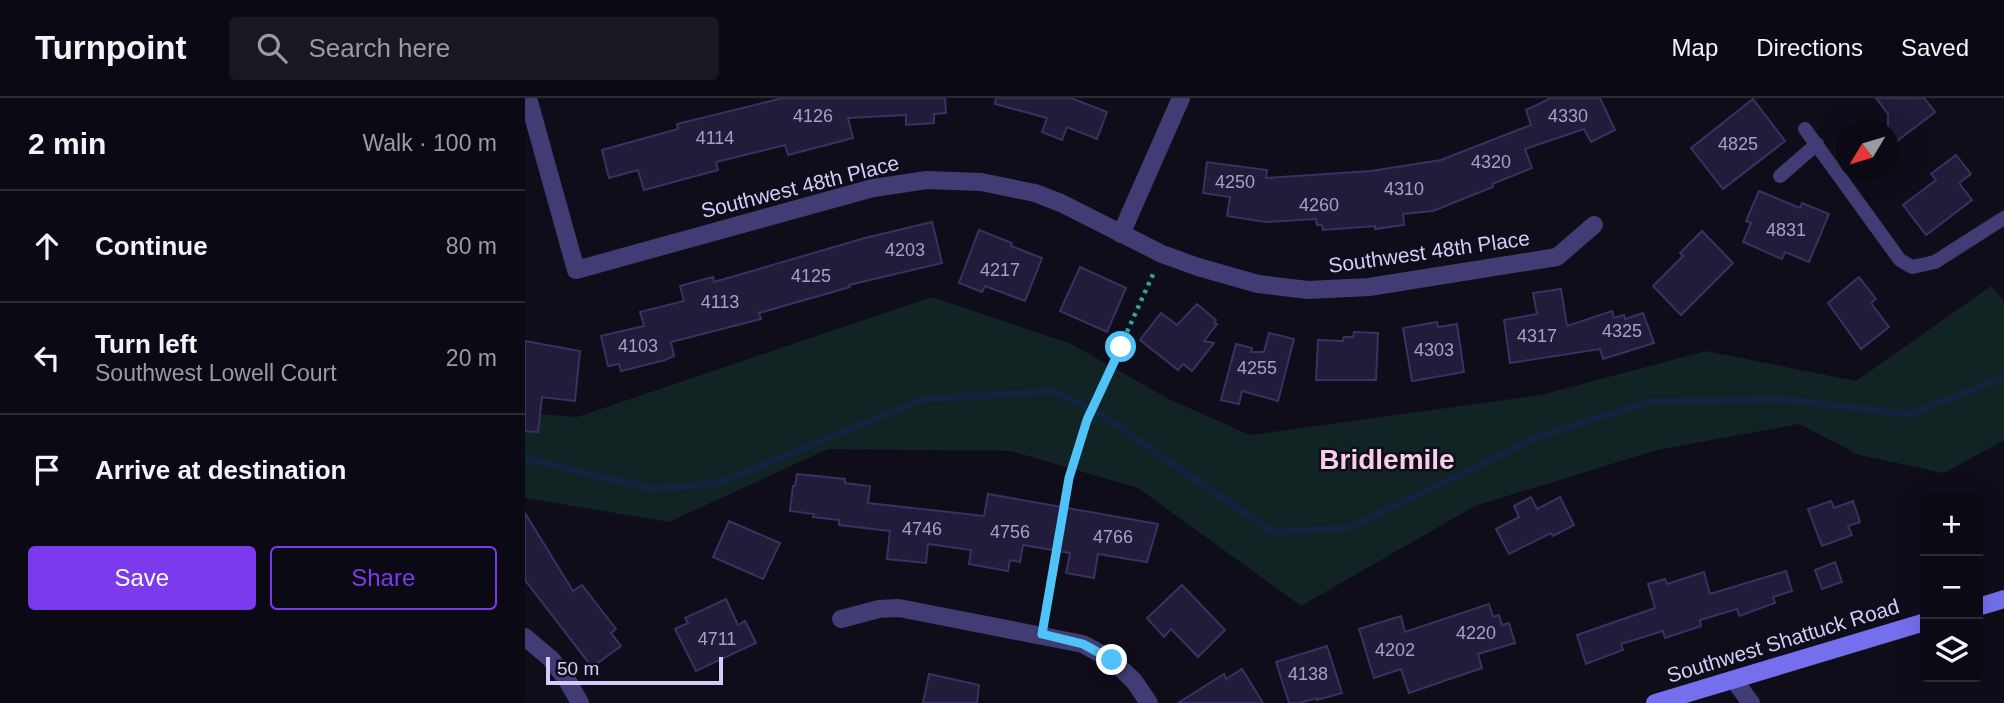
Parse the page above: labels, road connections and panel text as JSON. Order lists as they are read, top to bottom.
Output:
{
  "streets": {
    "street": ["Southwest 48th Place", "Southwest Shattuck Road"]
  },
  "districts": ["Bridlemile"],
  "house_numbers": [
    "4126",
    "4330",
    "4114",
    "4825",
    "4320",
    "4250",
    "4310",
    "4260",
    "4831",
    "4203",
    "4217",
    "4125",
    "4113",
    "4325",
    "4317",
    "4103",
    "4303",
    "4255",
    "4746",
    "4756",
    "4766",
    "4220",
    "4711",
    "4202",
    "4138"
  ],
  "scale_bar": "50 m",
  "north": "bottom left",
  "page": {
    "header": "Turnpoint",
    "search": "Search here",
    "nav": ["Map", "Directions", "Saved"],
    "heading": ["2 min", "Walk · 100 m"],
    "list": [
      ["Continue", "80 m"],
      ["Turn left", "Southwest Lowell Court", "20 m"],
      "Arrive at destination"
    ],
    "map_buttons": ["+", "−"],
    "buttons": ["Save", "Share"],
    "scale": "50 m"
  }
}
